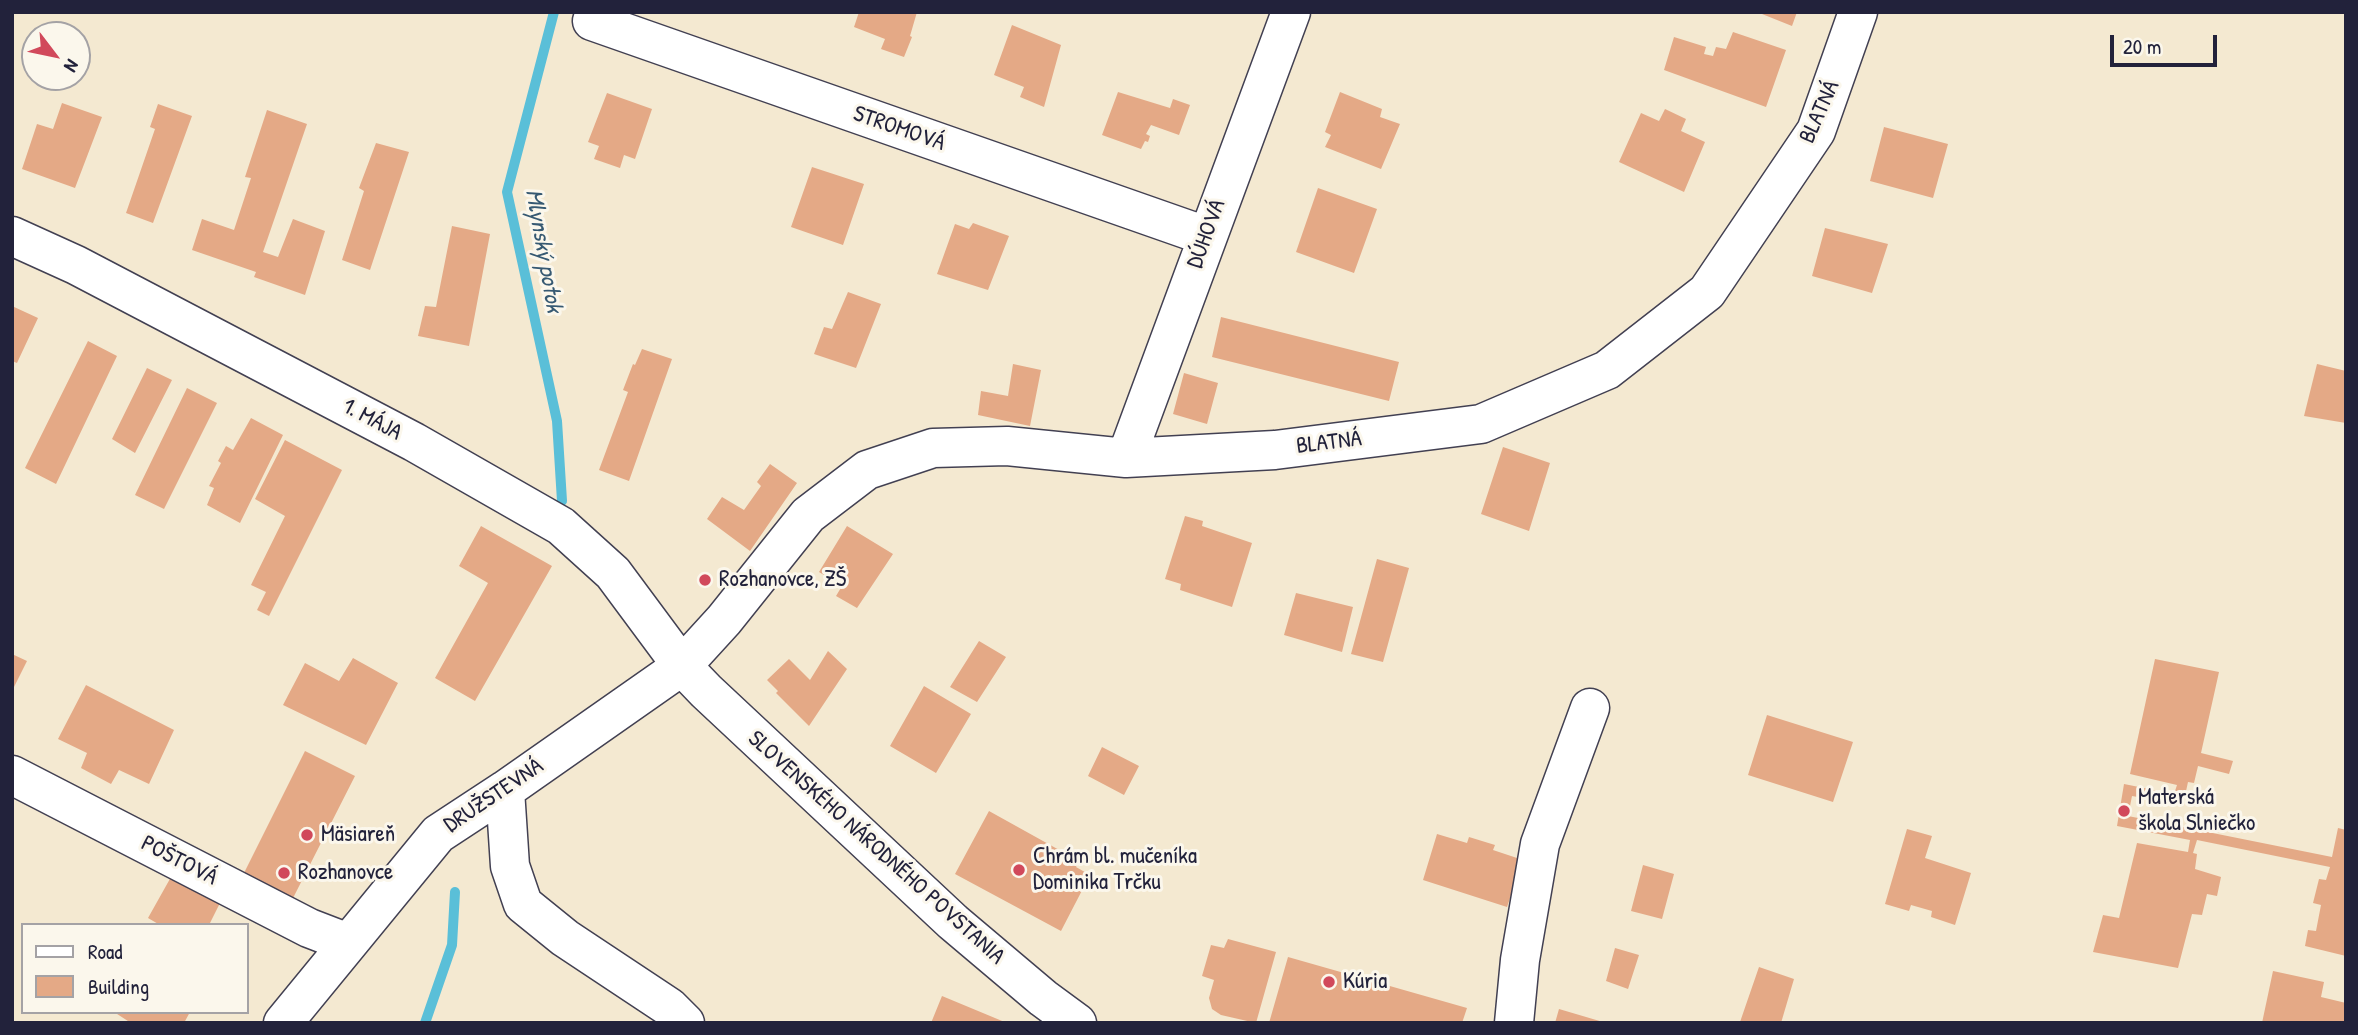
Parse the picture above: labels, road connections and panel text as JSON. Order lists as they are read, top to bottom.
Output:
{
  "streets": {
    "street": [
      "BLATNÁ",
      "STROMOVÁ",
      "DÚHOVÁ",
      "1. MÁJA",
      "DRUŽSTEVNÁ",
      "SLOVENSKÉHO NÁRODNÉHO POVSTANIA",
      "POŠTOVÁ"
    ]
  },
  "crossings": [
    ["BLATNÁ", "DÚHOVÁ"],
    ["BLATNÁ", "1. MÁJA"],
    ["BLATNÁ", "DRUŽSTEVNÁ"],
    ["BLATNÁ", "SLOVENSKÉHO NÁRODNÉHO POVSTANIA"],
    ["STROMOVÁ", "DÚHOVÁ"],
    ["1. MÁJA", "DRUŽSTEVNÁ"],
    ["1. MÁJA", "SLOVENSKÉHO NÁRODNÉHO POVSTANIA"],
    ["DRUŽSTEVNÁ", "SLOVENSKÉHO NÁRODNÉHO POVSTANIA"],
    ["DRUŽSTEVNÁ", "POŠTOVÁ"]
  ],
  "water": ["Mlynský potok"],
  "places": [
    "Rozhanovce, ZŠ",
    "Materská škola Slniečko",
    "Mäsiareň",
    "Chrám bl. mučeníka Dominika Trčku",
    "Rozhanovce",
    "Kúria"
  ],
  "legend": ["Road", "Building"],
  "scale_bar": "20 m",
  "north": "bottom right"
}
